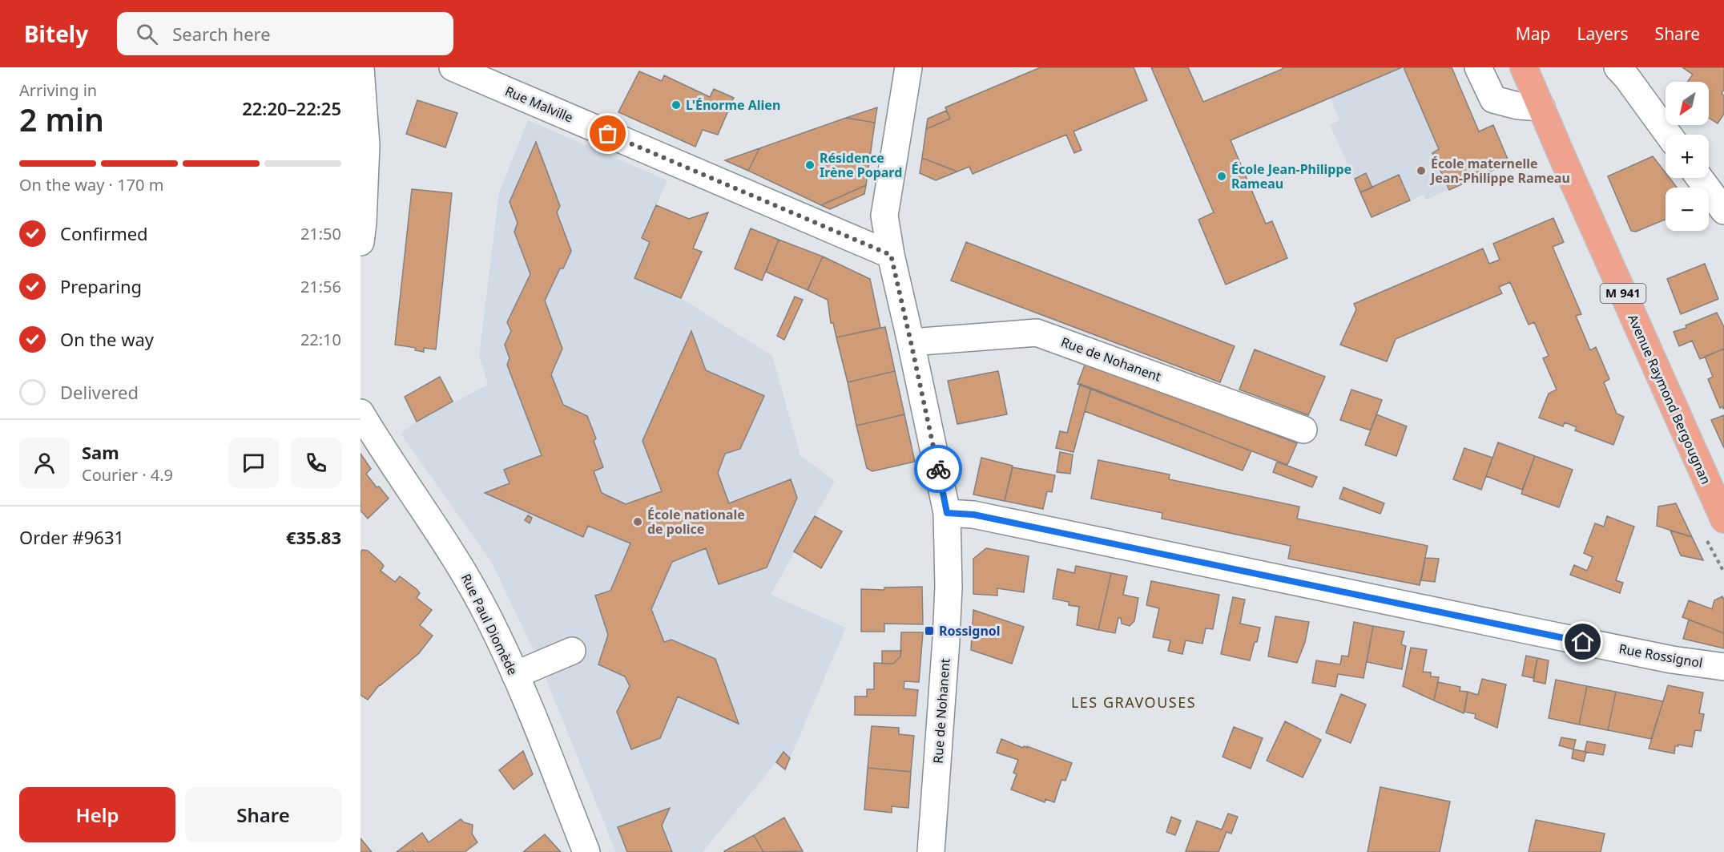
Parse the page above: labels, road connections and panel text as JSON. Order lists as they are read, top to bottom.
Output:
{
  "streets": {
    "main road": ["M 941", "Avenue Raymond Bergougnan"],
    "street": [
      "Rue Malville",
      "Rue de Nohanent",
      "Rue Paul Diomède",
      "Rue Rossignol"
    ]
  },
  "crossings": [
    ["Rue Malville", "Rue de Nohanent"],
    ["Rue de Nohanent", "Rue Rossignol"]
  ],
  "districts": ["LES GRAVOUSES"],
  "places": {
    "other": [
      "L'Énorme Alien",
      "Résidence Irène Popard",
      "École maternelle Jean-Philippe Rameau",
      "École Jean-Philippe Rameau",
      "École nationale de police"
    ],
    "transit": ["Rossignol"]
  },
  "north": "bottom left",
  "page": {
    "header": "Bitely",
    "search": "Search here",
    "nav": ["Map", "Layers", "Share"],
    "heading": ["2 min", "Arriving in", "22:20–22:25"],
    "panel": [
      "Sam",
      "Courier · 4.9",
      "Order #9631",
      "€35.83"
    ],
    "map_buttons": ["+", "−"],
    "bar": "On the way · 170 m",
    "list": [
      ["Confirmed", "21:50"],
      ["Preparing", "21:56"],
      ["On the way", "22:10"],
      "Delivered"
    ],
    "buttons": ["Help", "Share"]
  }
}
